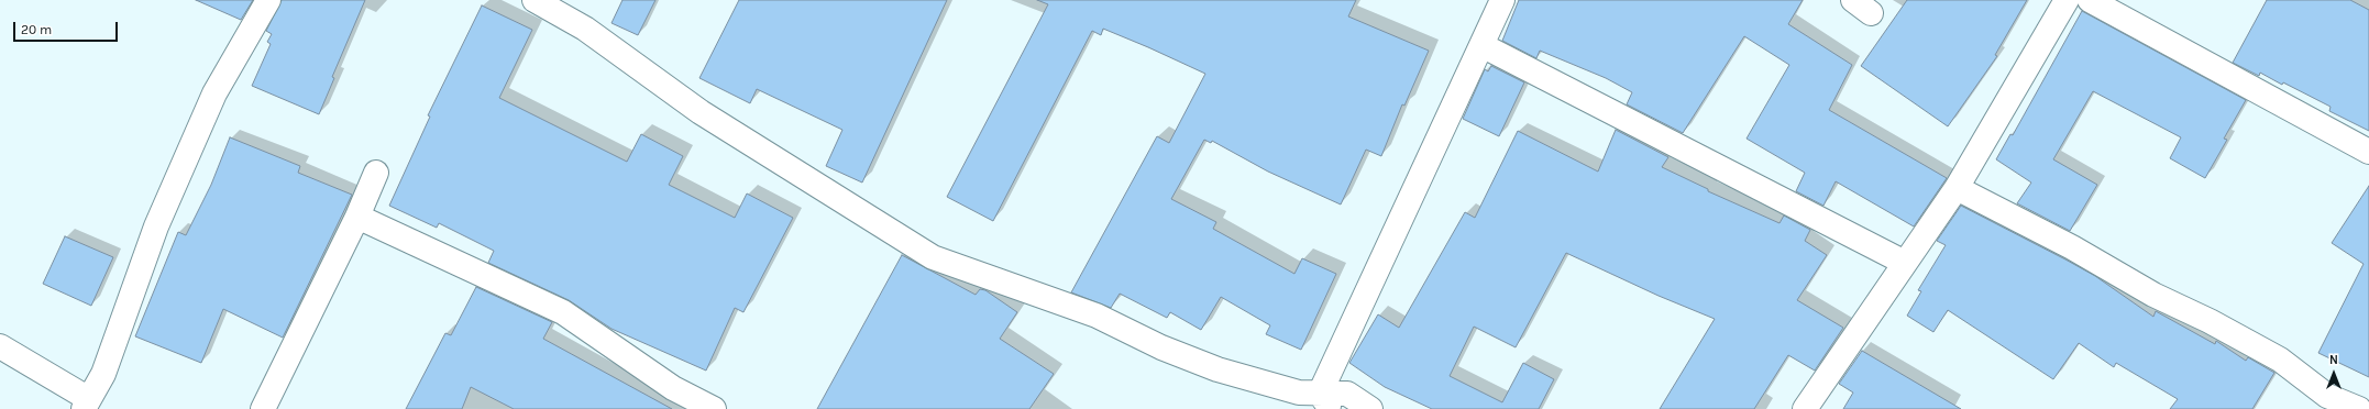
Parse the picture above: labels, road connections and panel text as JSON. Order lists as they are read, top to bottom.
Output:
{
  "scale_bar": "20 m",
  "north": "top"
}
